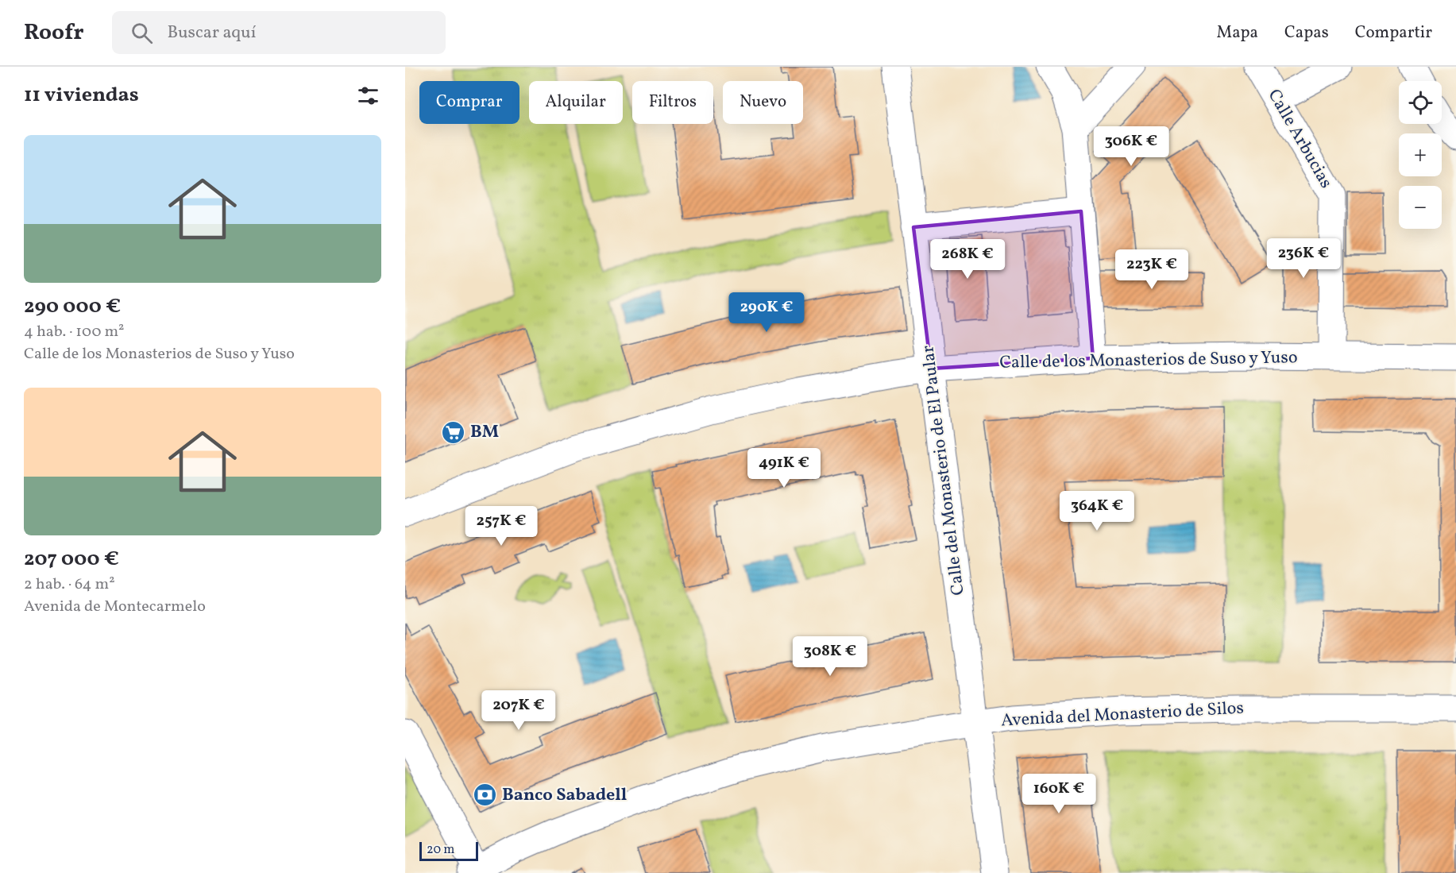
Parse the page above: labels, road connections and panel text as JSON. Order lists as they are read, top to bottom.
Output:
{
  "streets": {
    "street": [
      "Calle Arbucias",
      "Calle de los Monasterios de Suso y Yuso",
      "Calle del Monasterio de El Paular",
      "Avenida del Monasterio de Silos"
    ]
  },
  "crossings": [
    ["Calle Arbucias", "Calle de los Monasterios de Suso y Yuso"],
    ["Calle de los Monasterios de Suso y Yuso", "Calle del Monasterio de El Paular"],
    ["Calle del Monasterio de El Paular", "Avenida del Monasterio de Silos"]
  ],
  "places": {
    "supermarket": ["BM"],
    "bank": ["Banco Sabadell"]
  },
  "scale_bar": "20 m",
  "page": {
    "header": "Roofr",
    "search": "Buscar aquí",
    "nav": ["Mapa", "Capas", "Compartir"],
    "heading": "11 viviendas",
    "map_buttons": ["+", "−"],
    "chip": [
      "Comprar",
      "Alquilar",
      "Filtros",
      "Nuevo"
    ],
    "list": [
      {
        "name": "290 000 €",
        "note": "4 hab. · 100 m² · Calle de los Monasterios de Suso y Yuso"
      },
      {
        "name": "207 000 €",
        "note": "2 hab. · 64 m² · Avenida de Montecarmelo"
      }
    ],
    "price": [
      "306K €",
      "236K €",
      "268K €",
      "223K €",
      "290K €",
      "491K €",
      "364K €",
      "257K €",
      "308K €",
      "207K €",
      "160K €"
    ],
    "scale": "20 m"
  }
}
